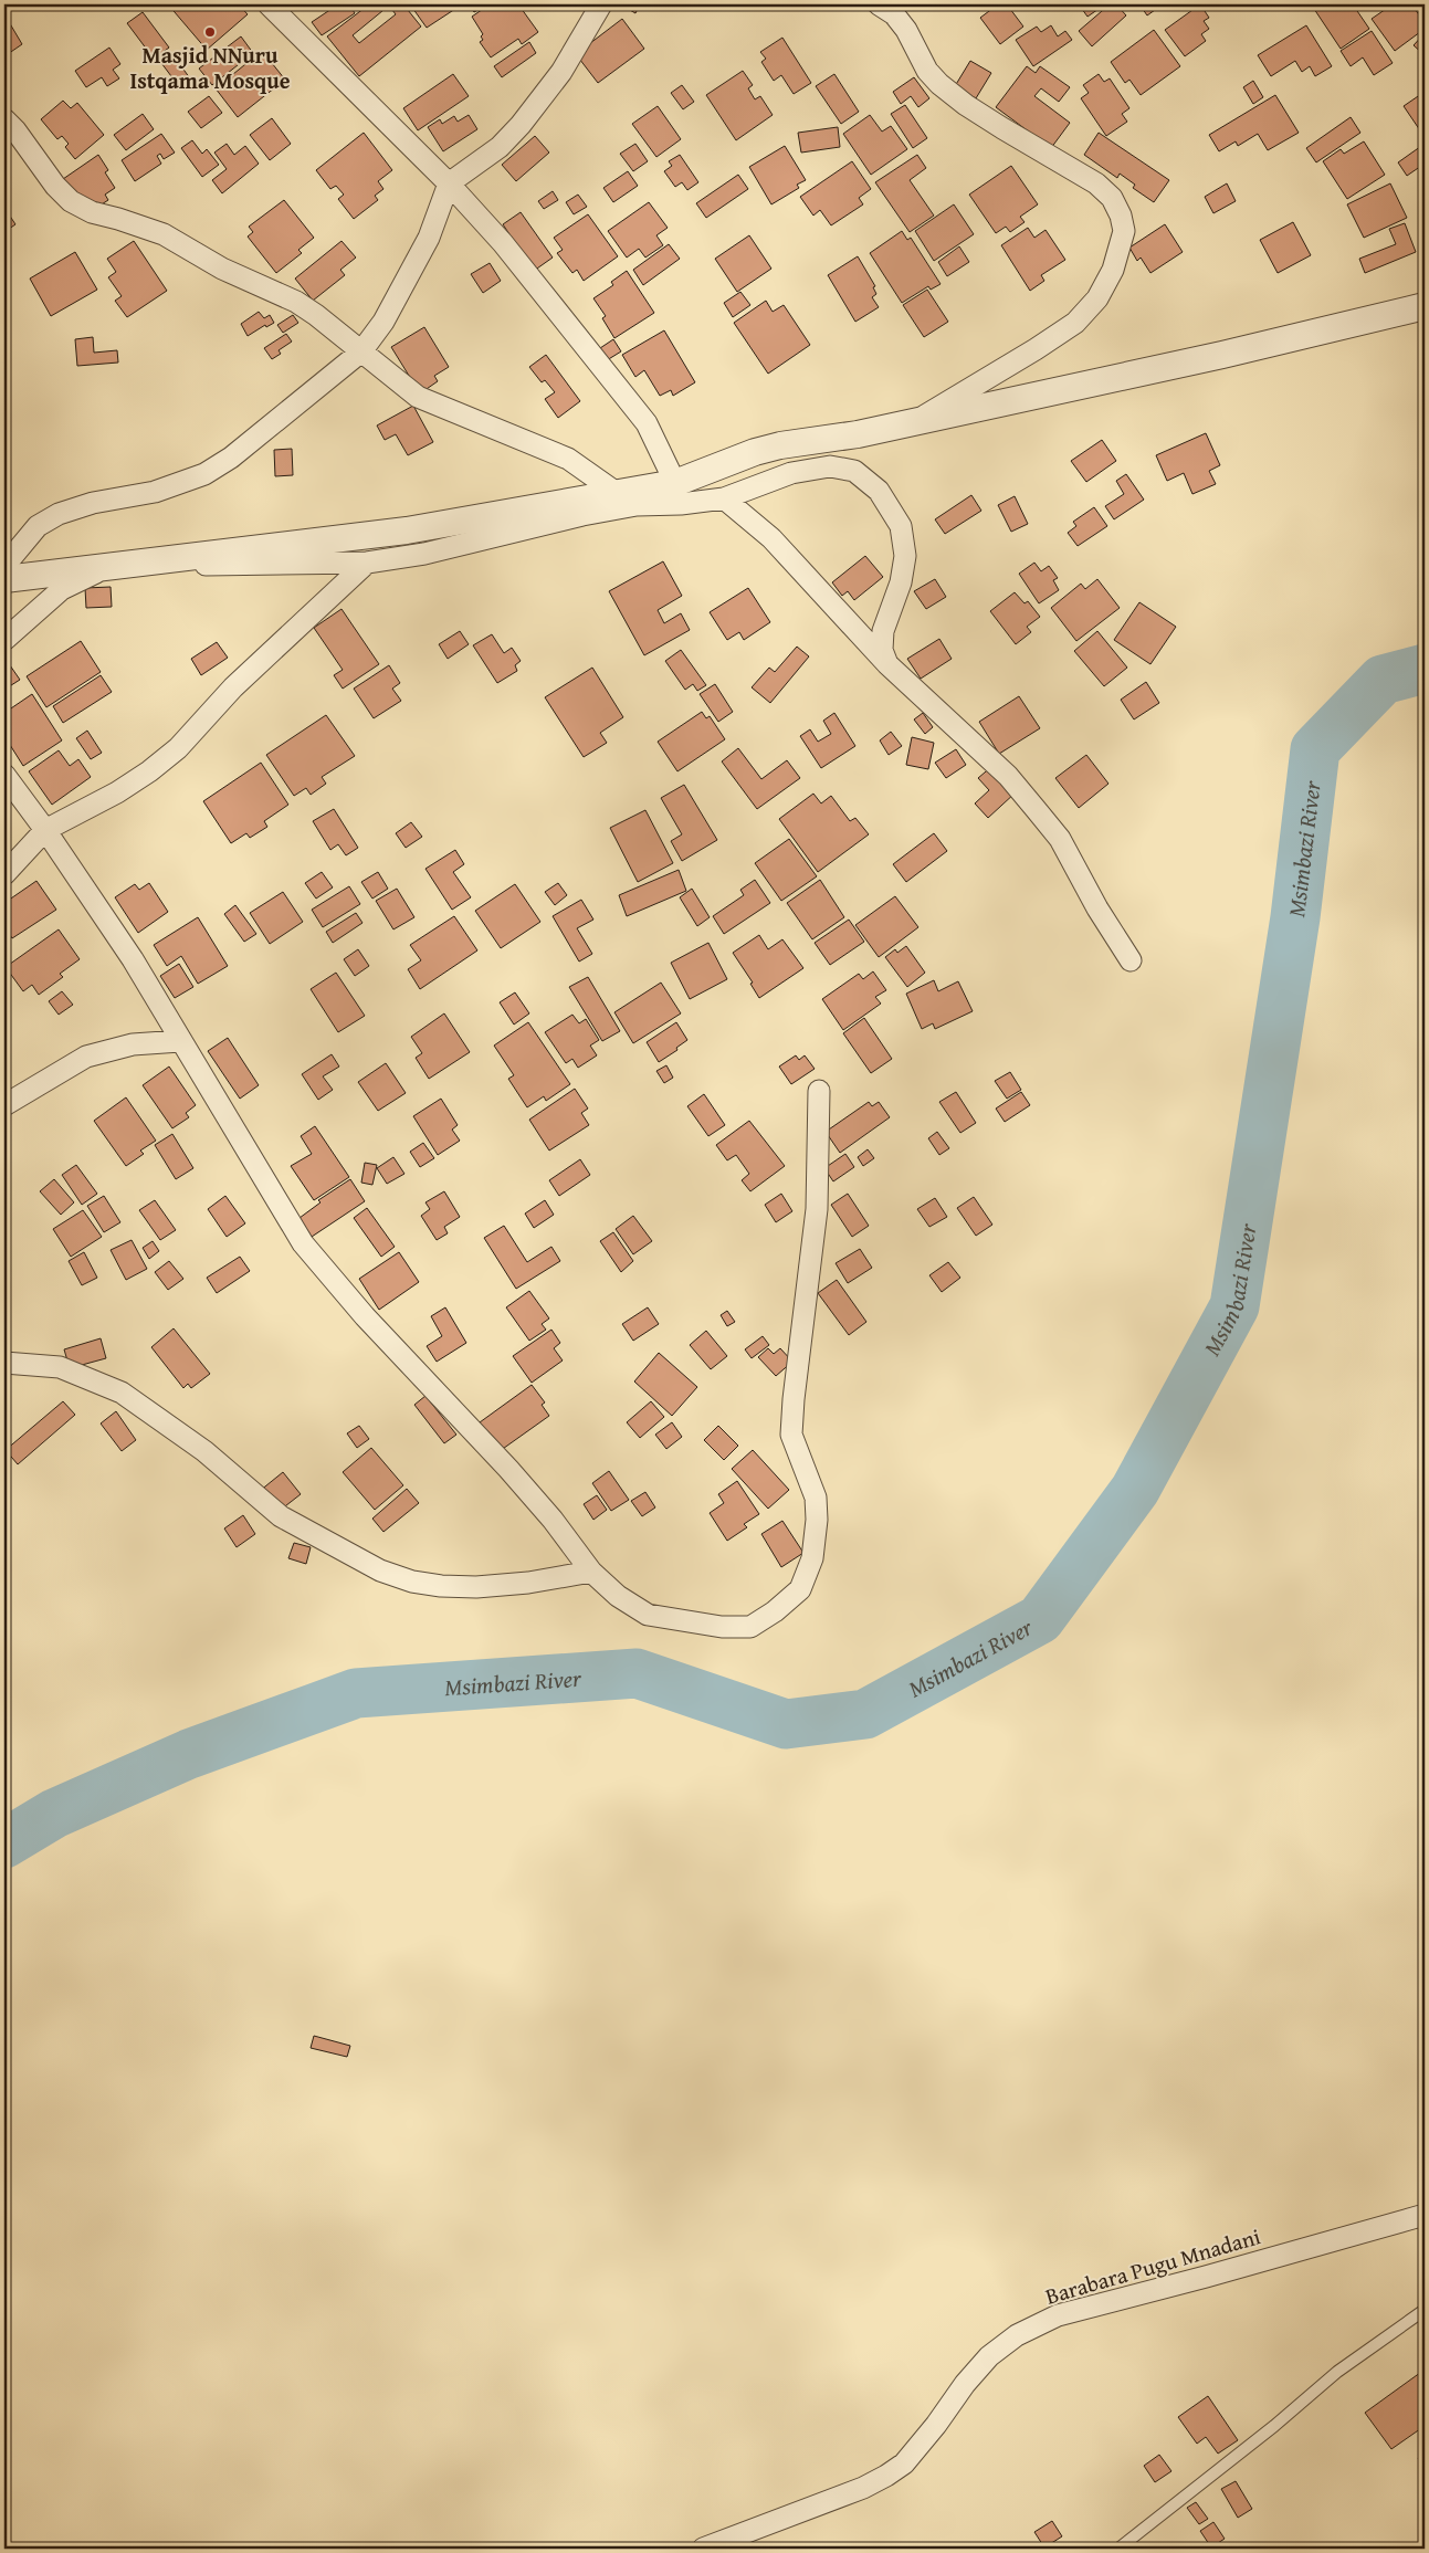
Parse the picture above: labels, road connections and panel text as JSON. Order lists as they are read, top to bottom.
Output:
{
  "streets": {
    "street": ["Barabara Pugu Mnadani"]
  },
  "water": ["Msimbazi River"],
  "places": ["Masjid NNuru Istqama Mosque"]
}
